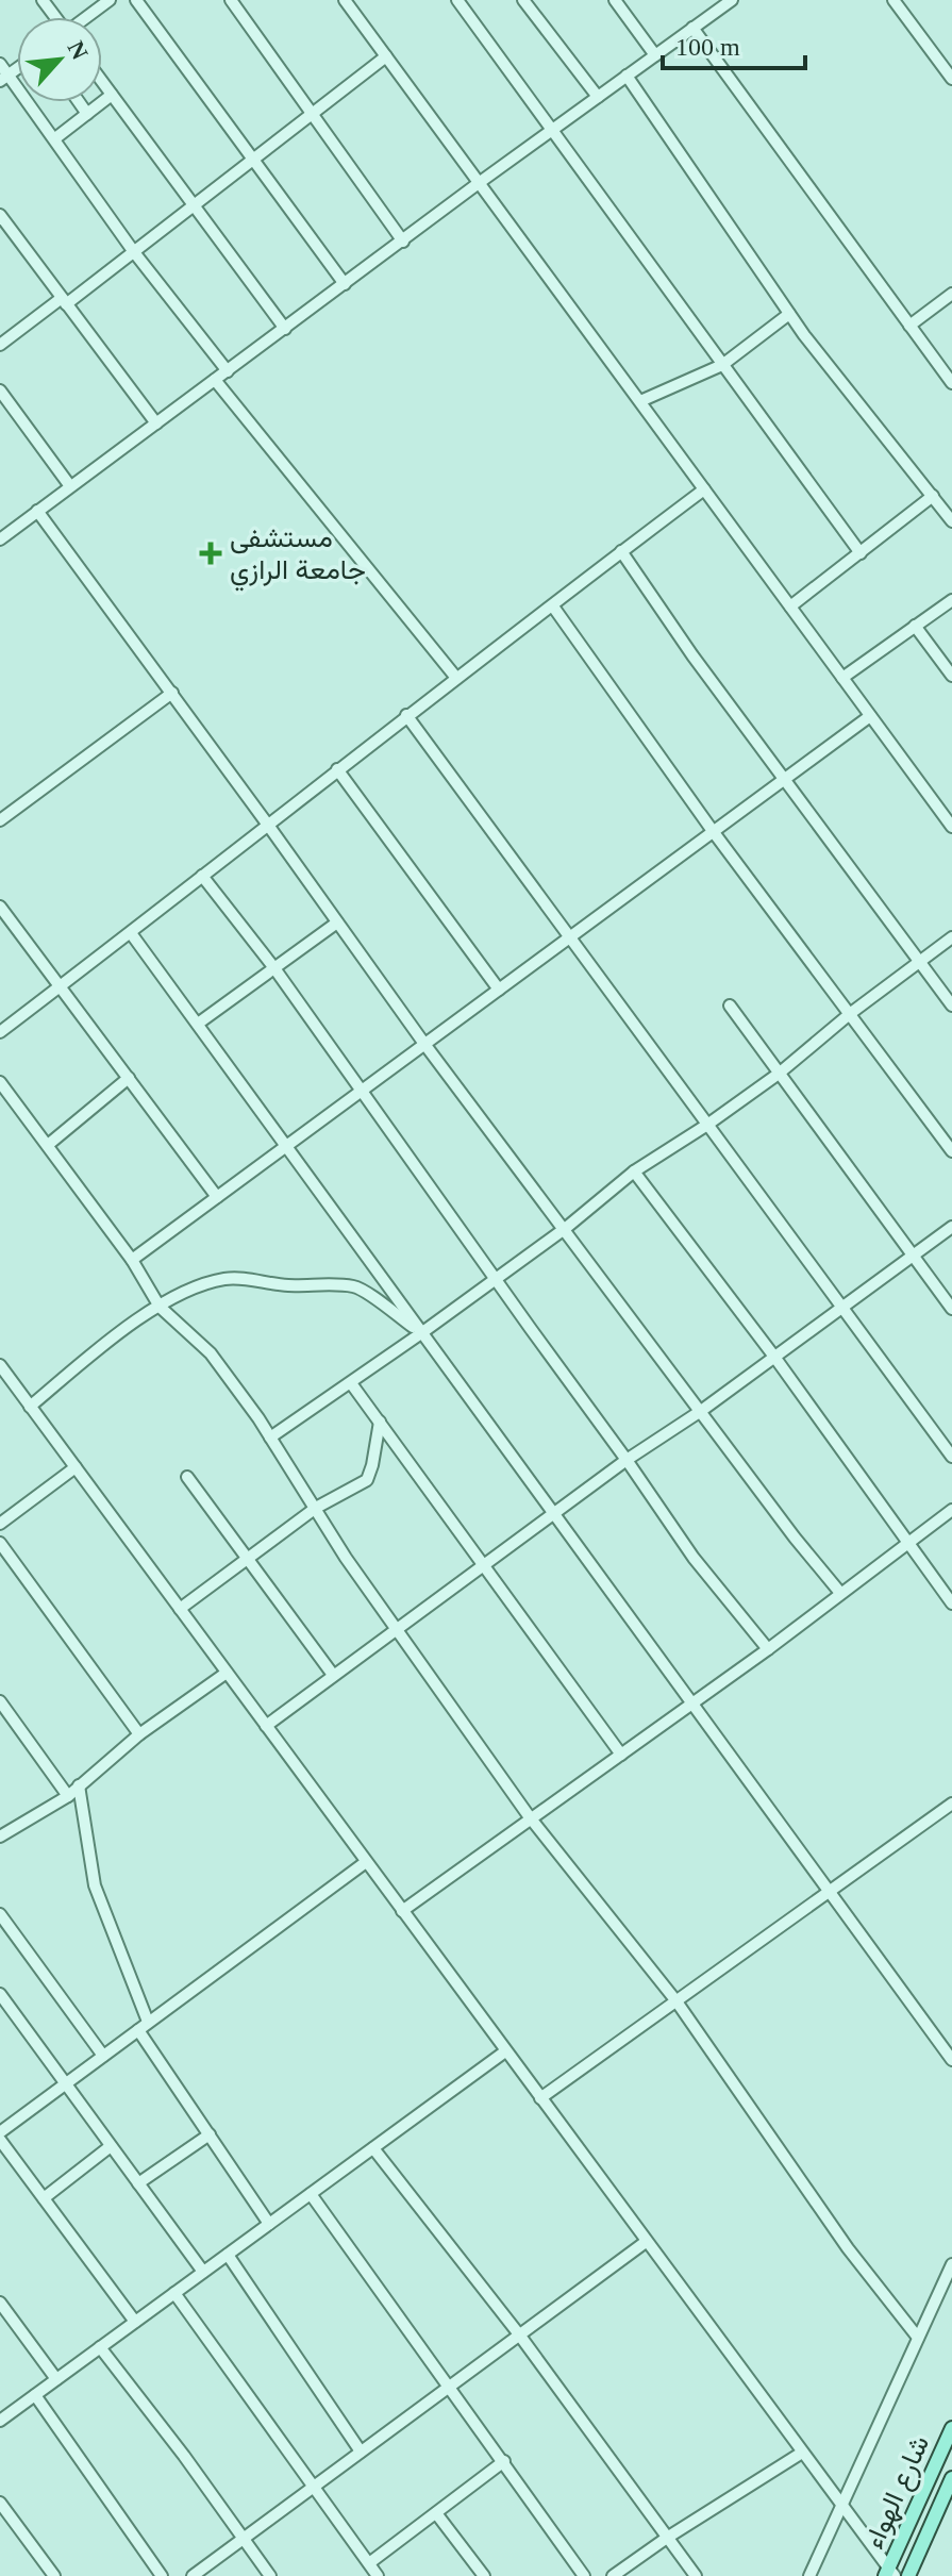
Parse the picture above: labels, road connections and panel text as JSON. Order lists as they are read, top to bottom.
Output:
{
  "streets": {
    "main road": ["شارع الهواء"]
  },
  "places": {
    "health": ["مستشفى جامعة الرازي"]
  },
  "scale_bar": "100 m",
  "north": "top right"
}
